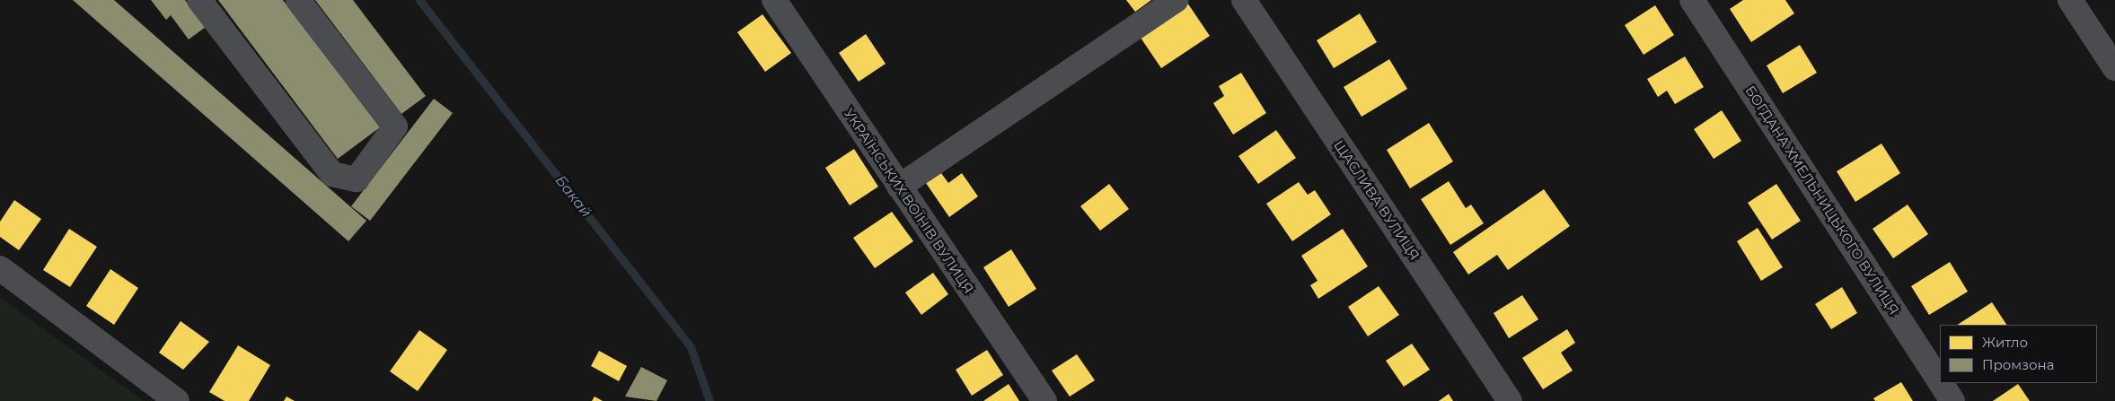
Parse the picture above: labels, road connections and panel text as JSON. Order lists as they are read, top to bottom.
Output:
{
  "streets": {
    "street": ["ЩАСЛИВА ВУЛИЦЯ", "БОГДАНА ХМЕЛЬНИЦЬКОГО ВУЛИЦЯ", "УКРАЇНСЬКИХ ВОЇНІВ ВУЛИЦЯ"]
  },
  "water": ["Бакай"],
  "legend": ["Житло", "Промзона"]
}
